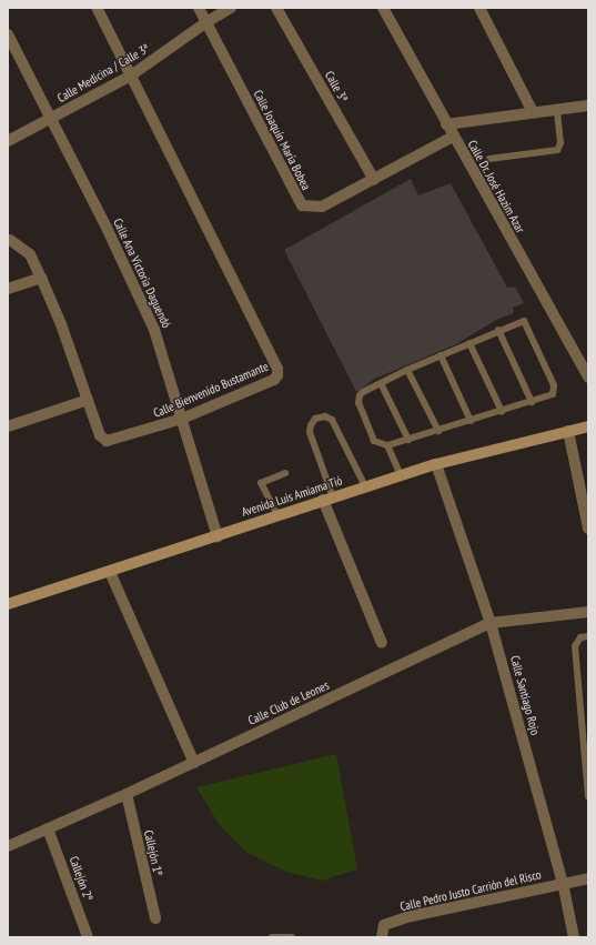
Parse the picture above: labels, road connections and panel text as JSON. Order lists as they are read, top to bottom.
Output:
{
  "streets": {
    "main road": ["Avenida Luis Amiama Tió"],
    "street": [
      "Calle Medicina / Calle 3ª",
      "Calle 3ª",
      "Calle Joaquín María Bobea",
      "Calle Dr. José Hazim Azar",
      "Calle Ana Victoria Daguendó",
      "Calle Bienvenido Bustamante",
      "Calle Santiago Rojo",
      "Calle Club de Leones",
      "Callejón 1º",
      "Callejón 2º",
      "Calle Pedro Justo Carrión del Risco"
    ]
  },
  "crossings": [
    ["Calle Medicina / Calle 3ª", "Calle Joaquín María Bobea"],
    ["Calle Medicina / Calle 3ª", "Calle Ana Victoria Daguendó"],
    ["Calle Medicina / Calle 3ª", "Calle Bienvenido Bustamante"],
    ["Calle 3ª", "Calle Joaquín María Bobea"],
    ["Calle Joaquín María Bobea", "Calle Dr. José Hazim Azar"],
    ["Calle Ana Victoria Daguendó", "Calle Bienvenido Bustamante"],
    ["Calle Ana Victoria Daguendó", "Avenida Luis Amiama Tió"],
    ["Avenida Luis Amiama Tió", "Calle Santiago Rojo"],
    ["Calle Santiago Rojo", "Calle Club de Leones"],
    ["Calle Santiago Rojo", "Calle Pedro Justo Carrión del Risco"],
    ["Calle Club de Leones", "Callejón 1º"],
    ["Calle Club de Leones", "Callejón 2º"]
  ]
}
